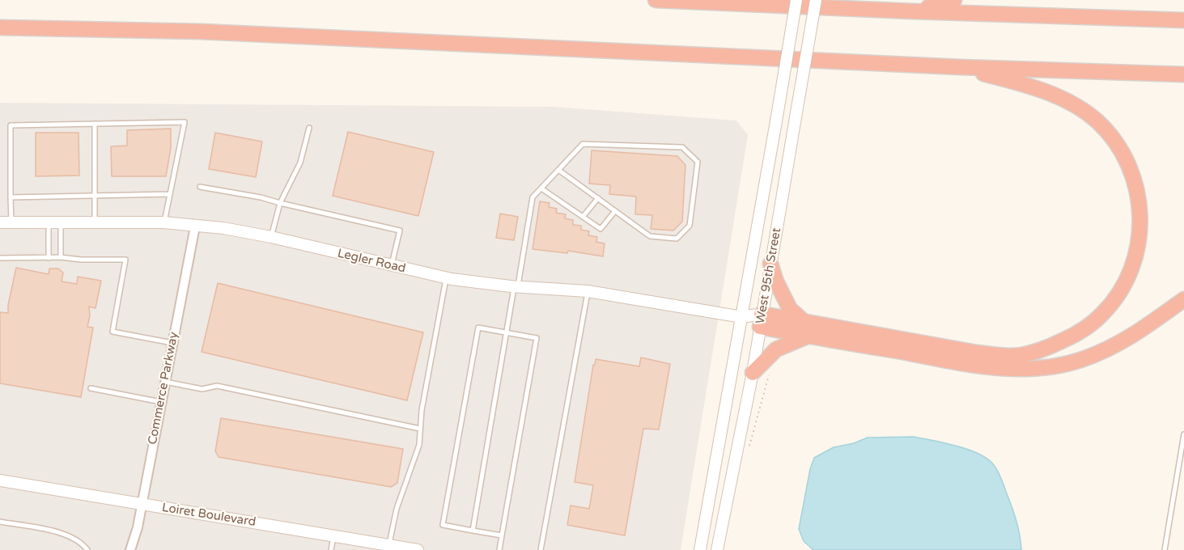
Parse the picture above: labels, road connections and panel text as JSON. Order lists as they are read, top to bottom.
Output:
{
  "streets": {
    "street": [
      "Legler Road",
      "West 95th Street",
      "Commerce Parkway",
      "Loiret Boulevard"
    ]
  },
  "crossings": [
    ["Legler Road", "West 95th Street"],
    ["Legler Road", "Commerce Parkway"],
    ["Commerce Parkway", "Loiret Boulevard"]
  ]
}
